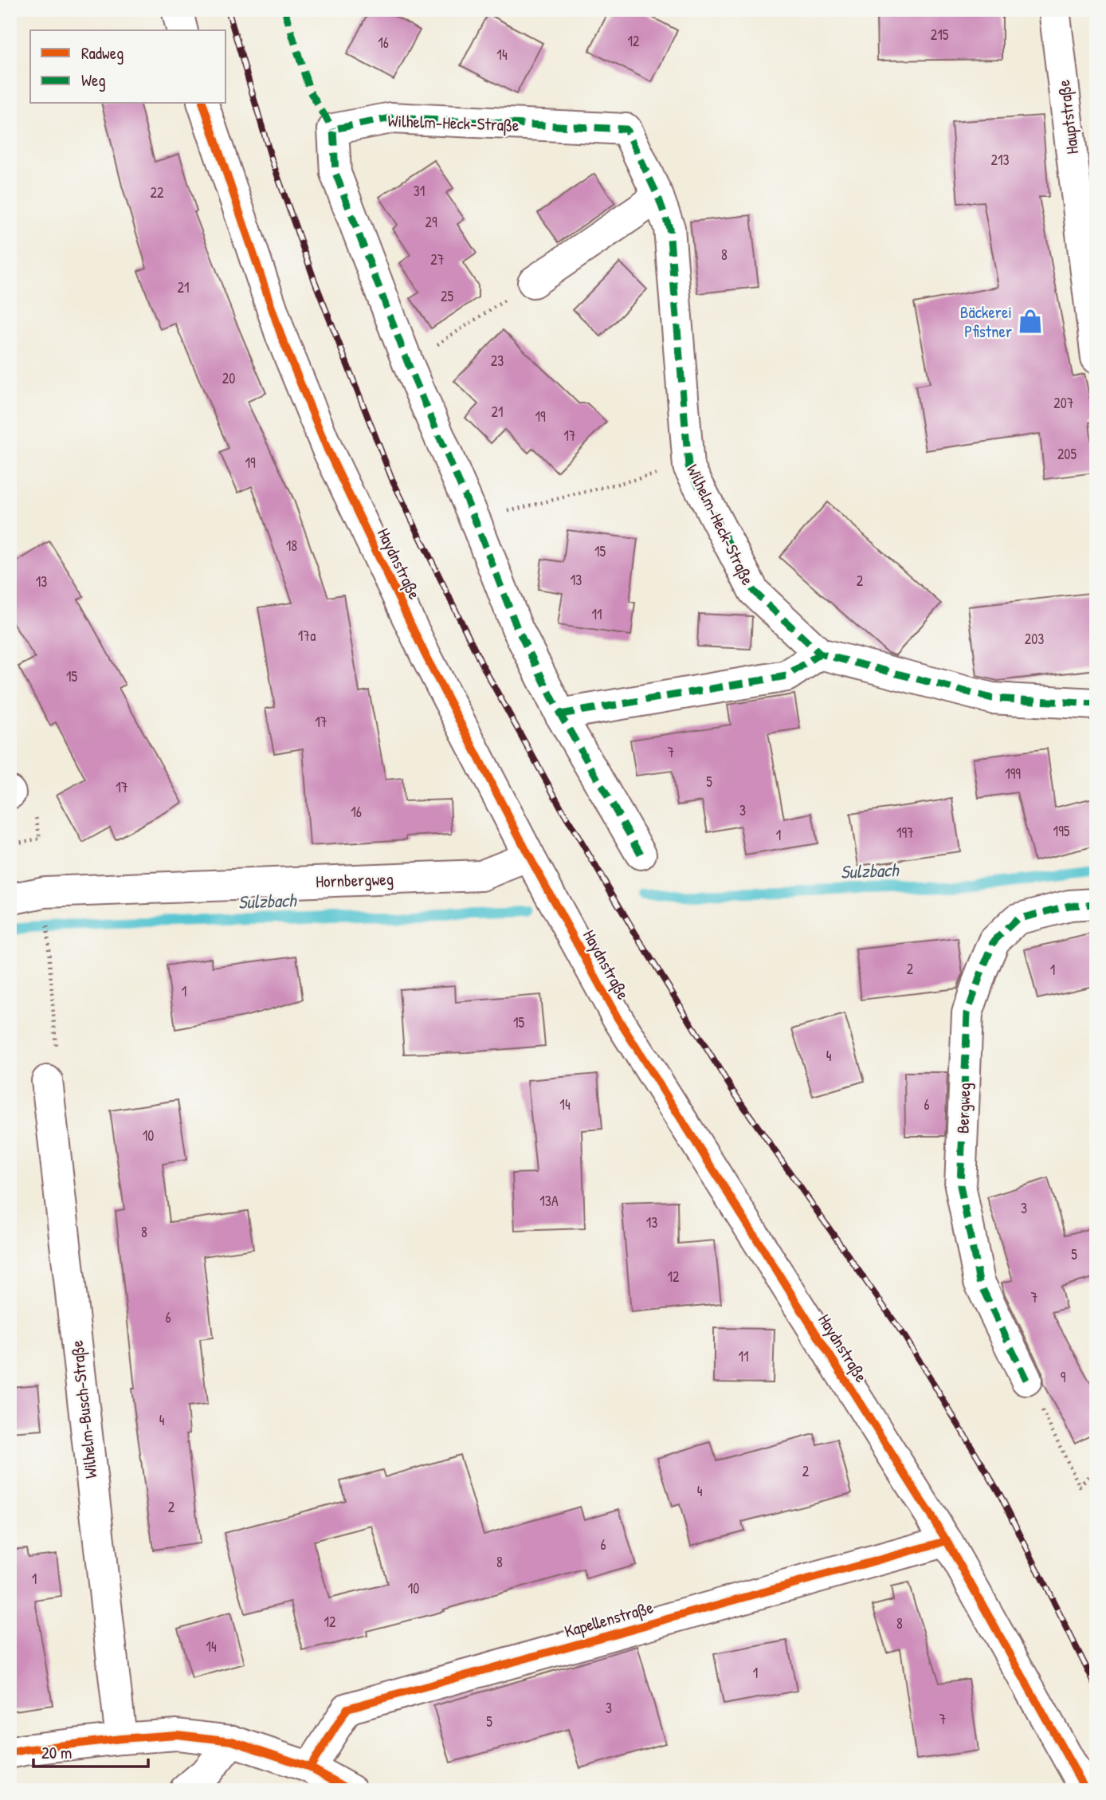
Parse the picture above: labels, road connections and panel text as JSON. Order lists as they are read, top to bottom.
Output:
{
  "streets": {
    "street": [
      "Hauptstraße",
      "Wilhelm-Heck-Straße",
      "Haydnstraße",
      "Hornbergweg",
      "Bergweg",
      "Wilhelm-Busch-Straße",
      "Kapellenstraße"
    ]
  },
  "crossings": [
    ["Haydnstraße", "Hornbergweg"],
    ["Haydnstraße", "Kapellenstraße"]
  ],
  "water": ["Sulzbach"],
  "places": {
    "shop": ["Bäckerei Pfistner"]
  },
  "house_numbers": [
    "215",
    "12",
    "16",
    "14",
    "213",
    "31",
    "22",
    "29",
    "8",
    "27",
    "21",
    "25",
    "23",
    "20",
    "207",
    "21",
    "19",
    "17",
    "205",
    "19",
    "18",
    "15",
    "13",
    "2",
    "13",
    "11",
    "17a",
    "203",
    "15",
    "17",
    "7",
    "199",
    "5",
    "17",
    "3",
    "16",
    "195",
    "197",
    "1",
    "2",
    "1",
    "1",
    "15",
    "4",
    "14",
    "6",
    "10",
    "13A",
    "3",
    "13",
    "8",
    "5",
    "12",
    "7",
    "6",
    "11",
    "9",
    "4",
    "2",
    "4",
    "2",
    "6",
    "8",
    "1",
    "10",
    "12",
    "8",
    "14",
    "1",
    "3",
    "7",
    "5"
  ],
  "legend": ["Radweg", "Weg"],
  "scale_bar": "20 m"
}
